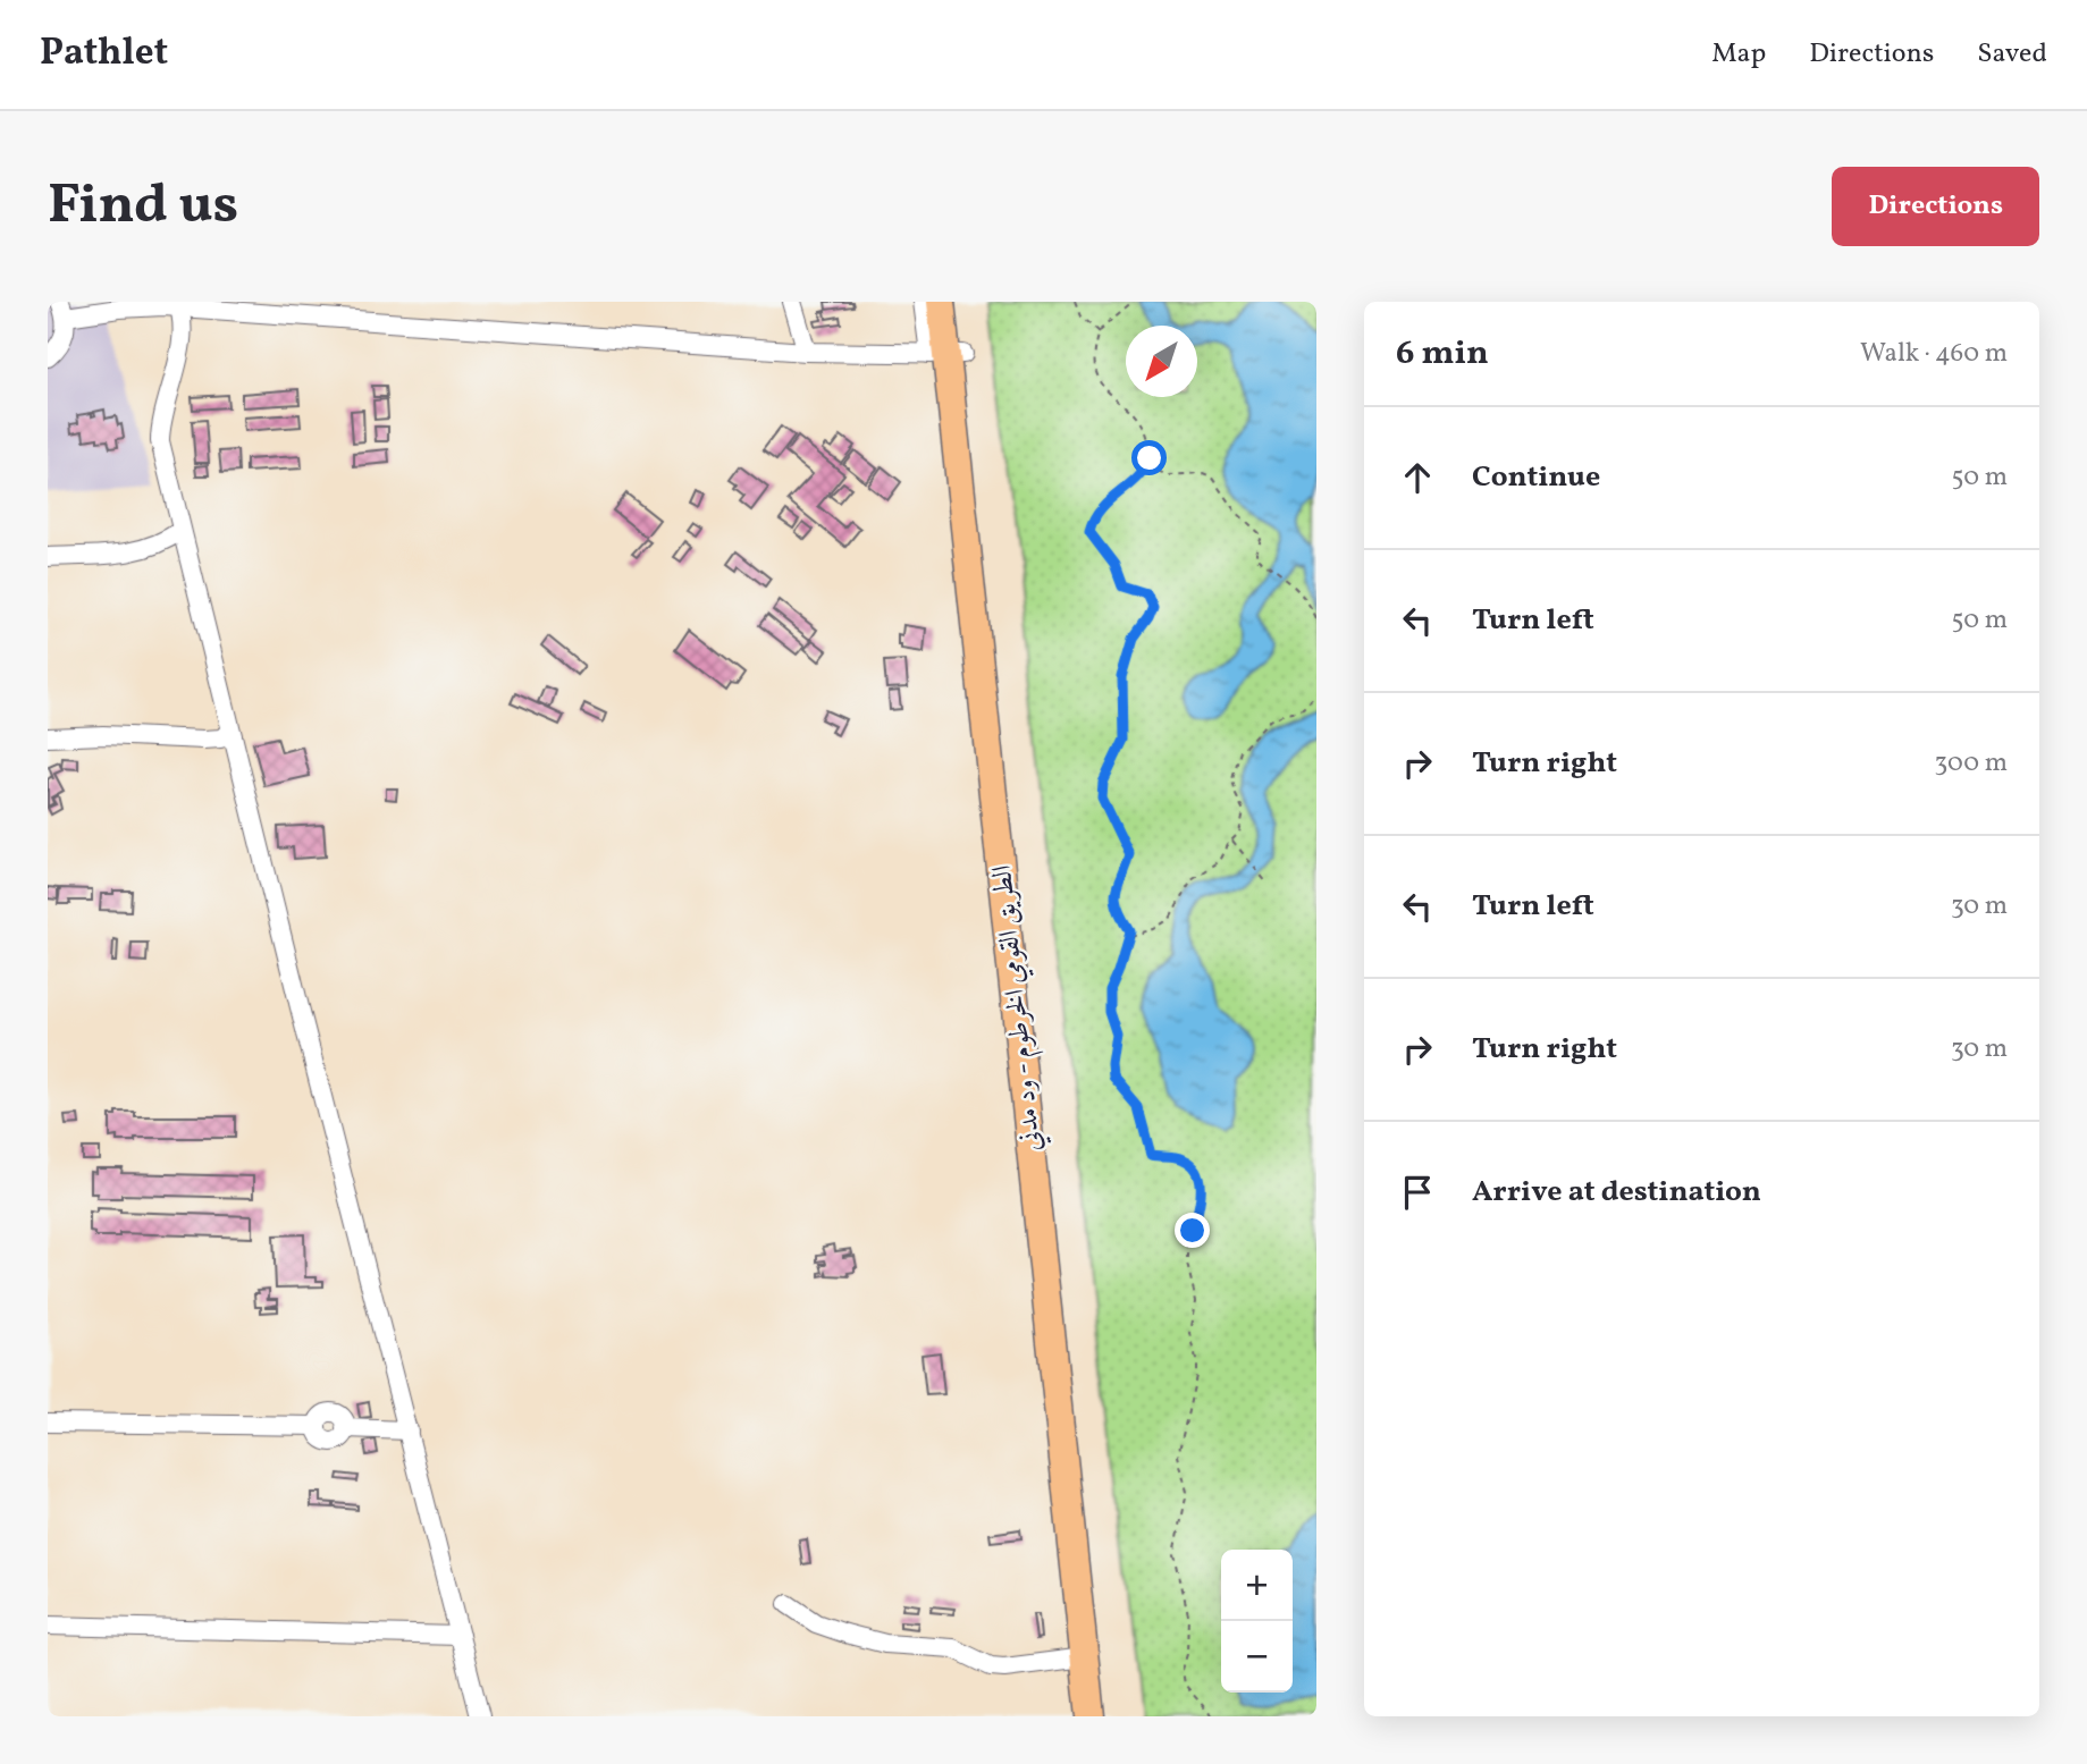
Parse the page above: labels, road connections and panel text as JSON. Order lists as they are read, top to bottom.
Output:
{
  "streets": {
    "highway": ["الطريق القومي الخرطوم - ود مدني"]
  },
  "north": "bottom left",
  "page": {
    "header": "Pathlet",
    "nav": ["Map", "Directions", "Saved"],
    "buttons": "Directions",
    "title": "Find us",
    "heading": ["6 min", "Walk · 460 m"],
    "list": [
      ["Continue", "50 m"],
      ["Turn left", "50 m"],
      ["Turn right", "300 m"],
      ["Turn left", "30 m"],
      ["Turn right", "30 m"],
      "Arrive at destination"
    ],
    "map_buttons": ["+", "−"]
  }
}
